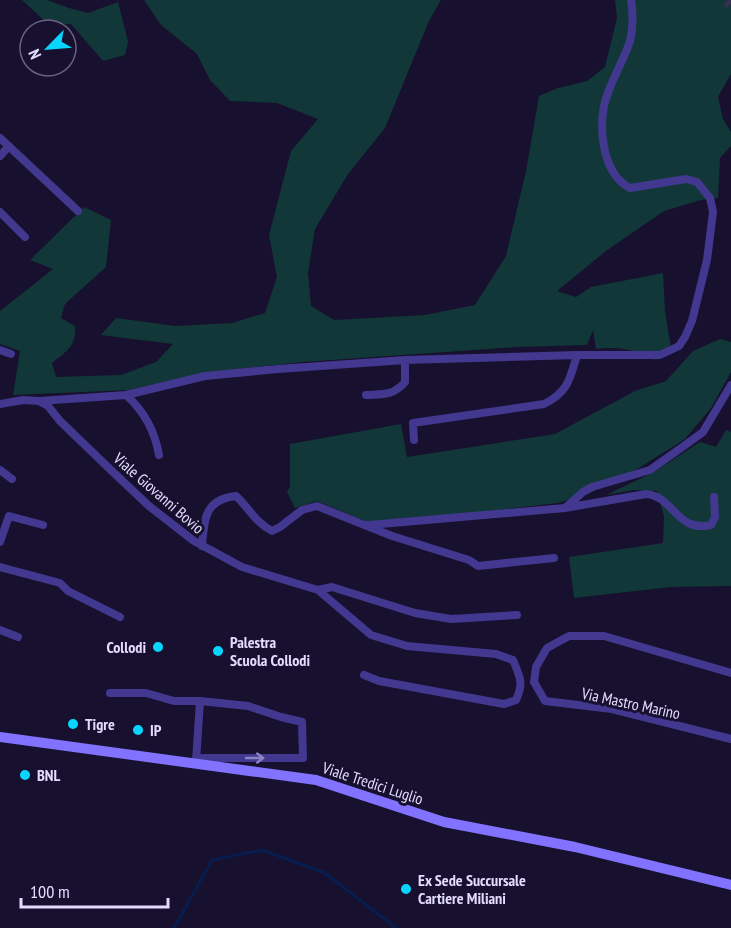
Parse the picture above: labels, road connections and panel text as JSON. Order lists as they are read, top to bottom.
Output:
{
  "streets": {
    "main road": ["Viale Tredici Luglio"],
    "street": ["Viale Giovanni Bovio", "Via Mastro Marino"]
  },
  "places": [
    "Collodi",
    "Palestra Scuola Collodi",
    "Tigre",
    "IP",
    "BNL",
    "Ex Sede Succursale Cartiere Miliani"
  ],
  "scale_bar": "100 m",
  "north": "bottom left"
}
